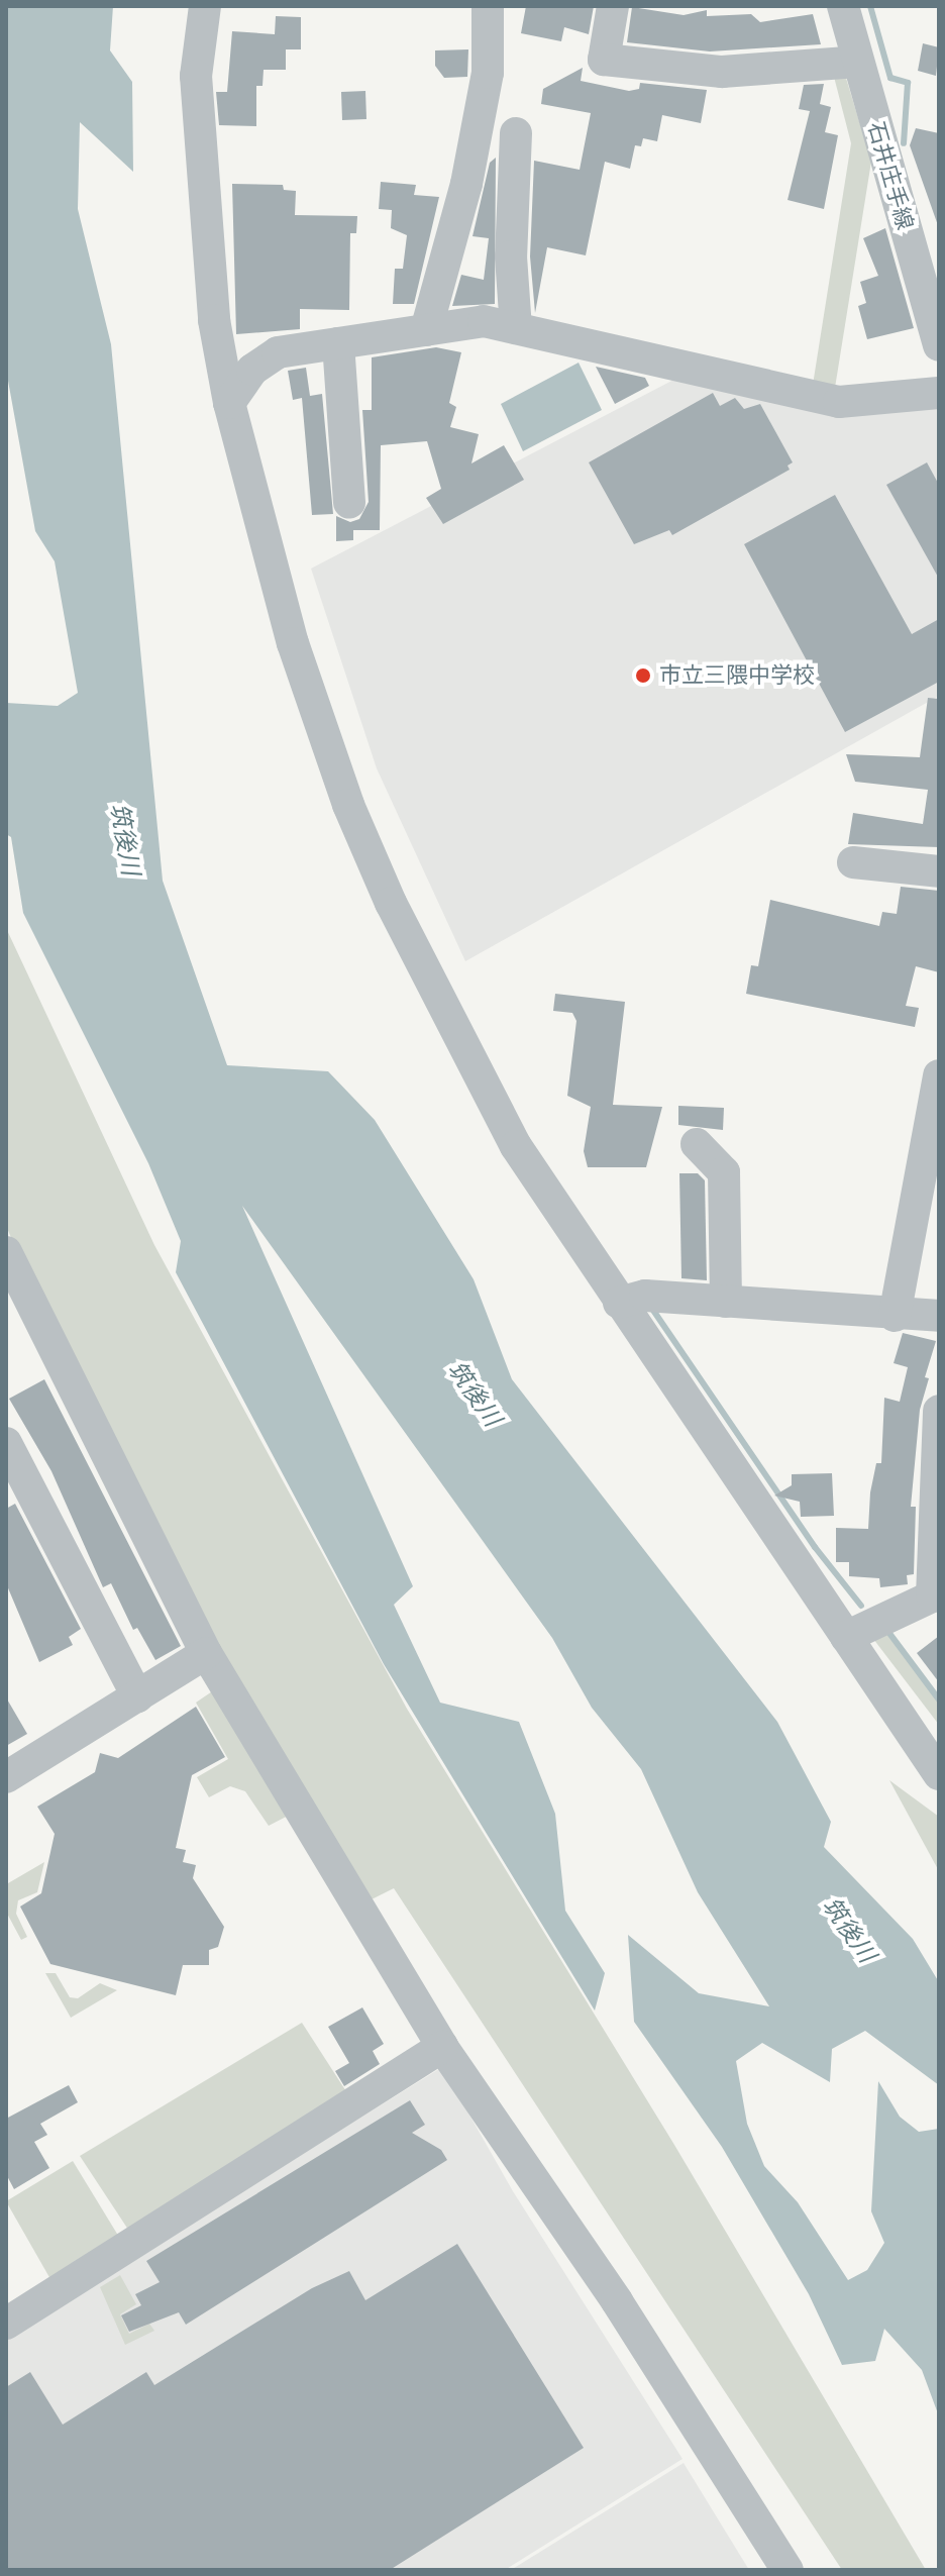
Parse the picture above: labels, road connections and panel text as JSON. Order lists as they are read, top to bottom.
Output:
{
  "streets": {
    "street": ["石井庄手線"]
  },
  "water": ["筑後川"],
  "places": ["市立三隈中学校"]
}
